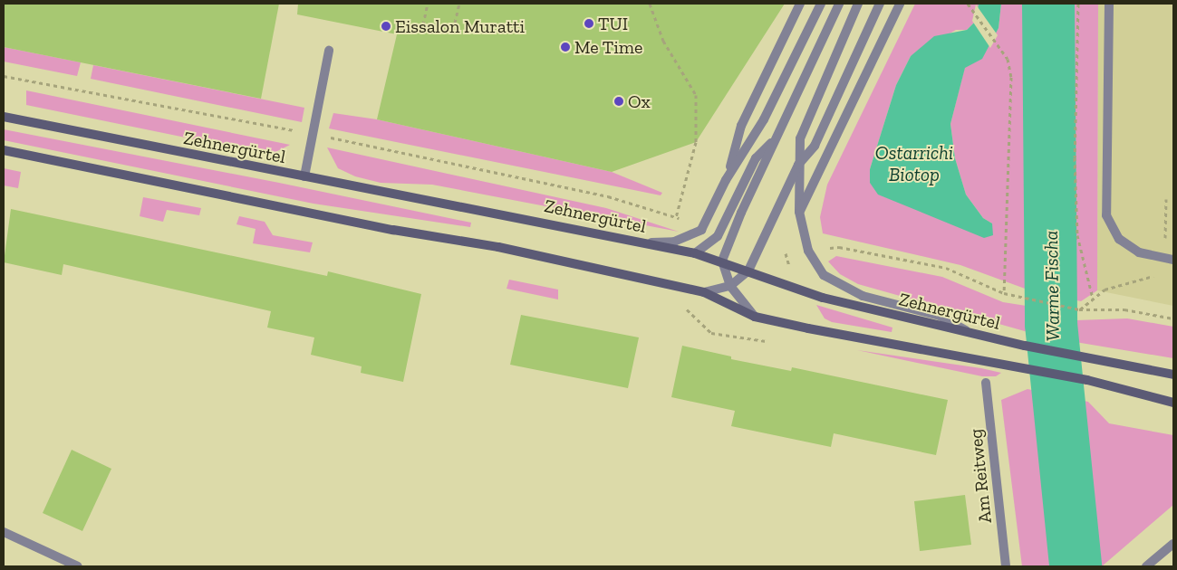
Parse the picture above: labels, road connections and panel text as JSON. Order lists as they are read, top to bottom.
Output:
{
  "streets": {
    "main road": ["Zehnergürtel"],
    "street": ["Am Reitweg"]
  },
  "water": ["Ostarrichi Biotop", "Warme Fischa"],
  "places": [
    "TUI",
    "Eissalon Muratti",
    "Me Time",
    "Ox"
  ]
}
